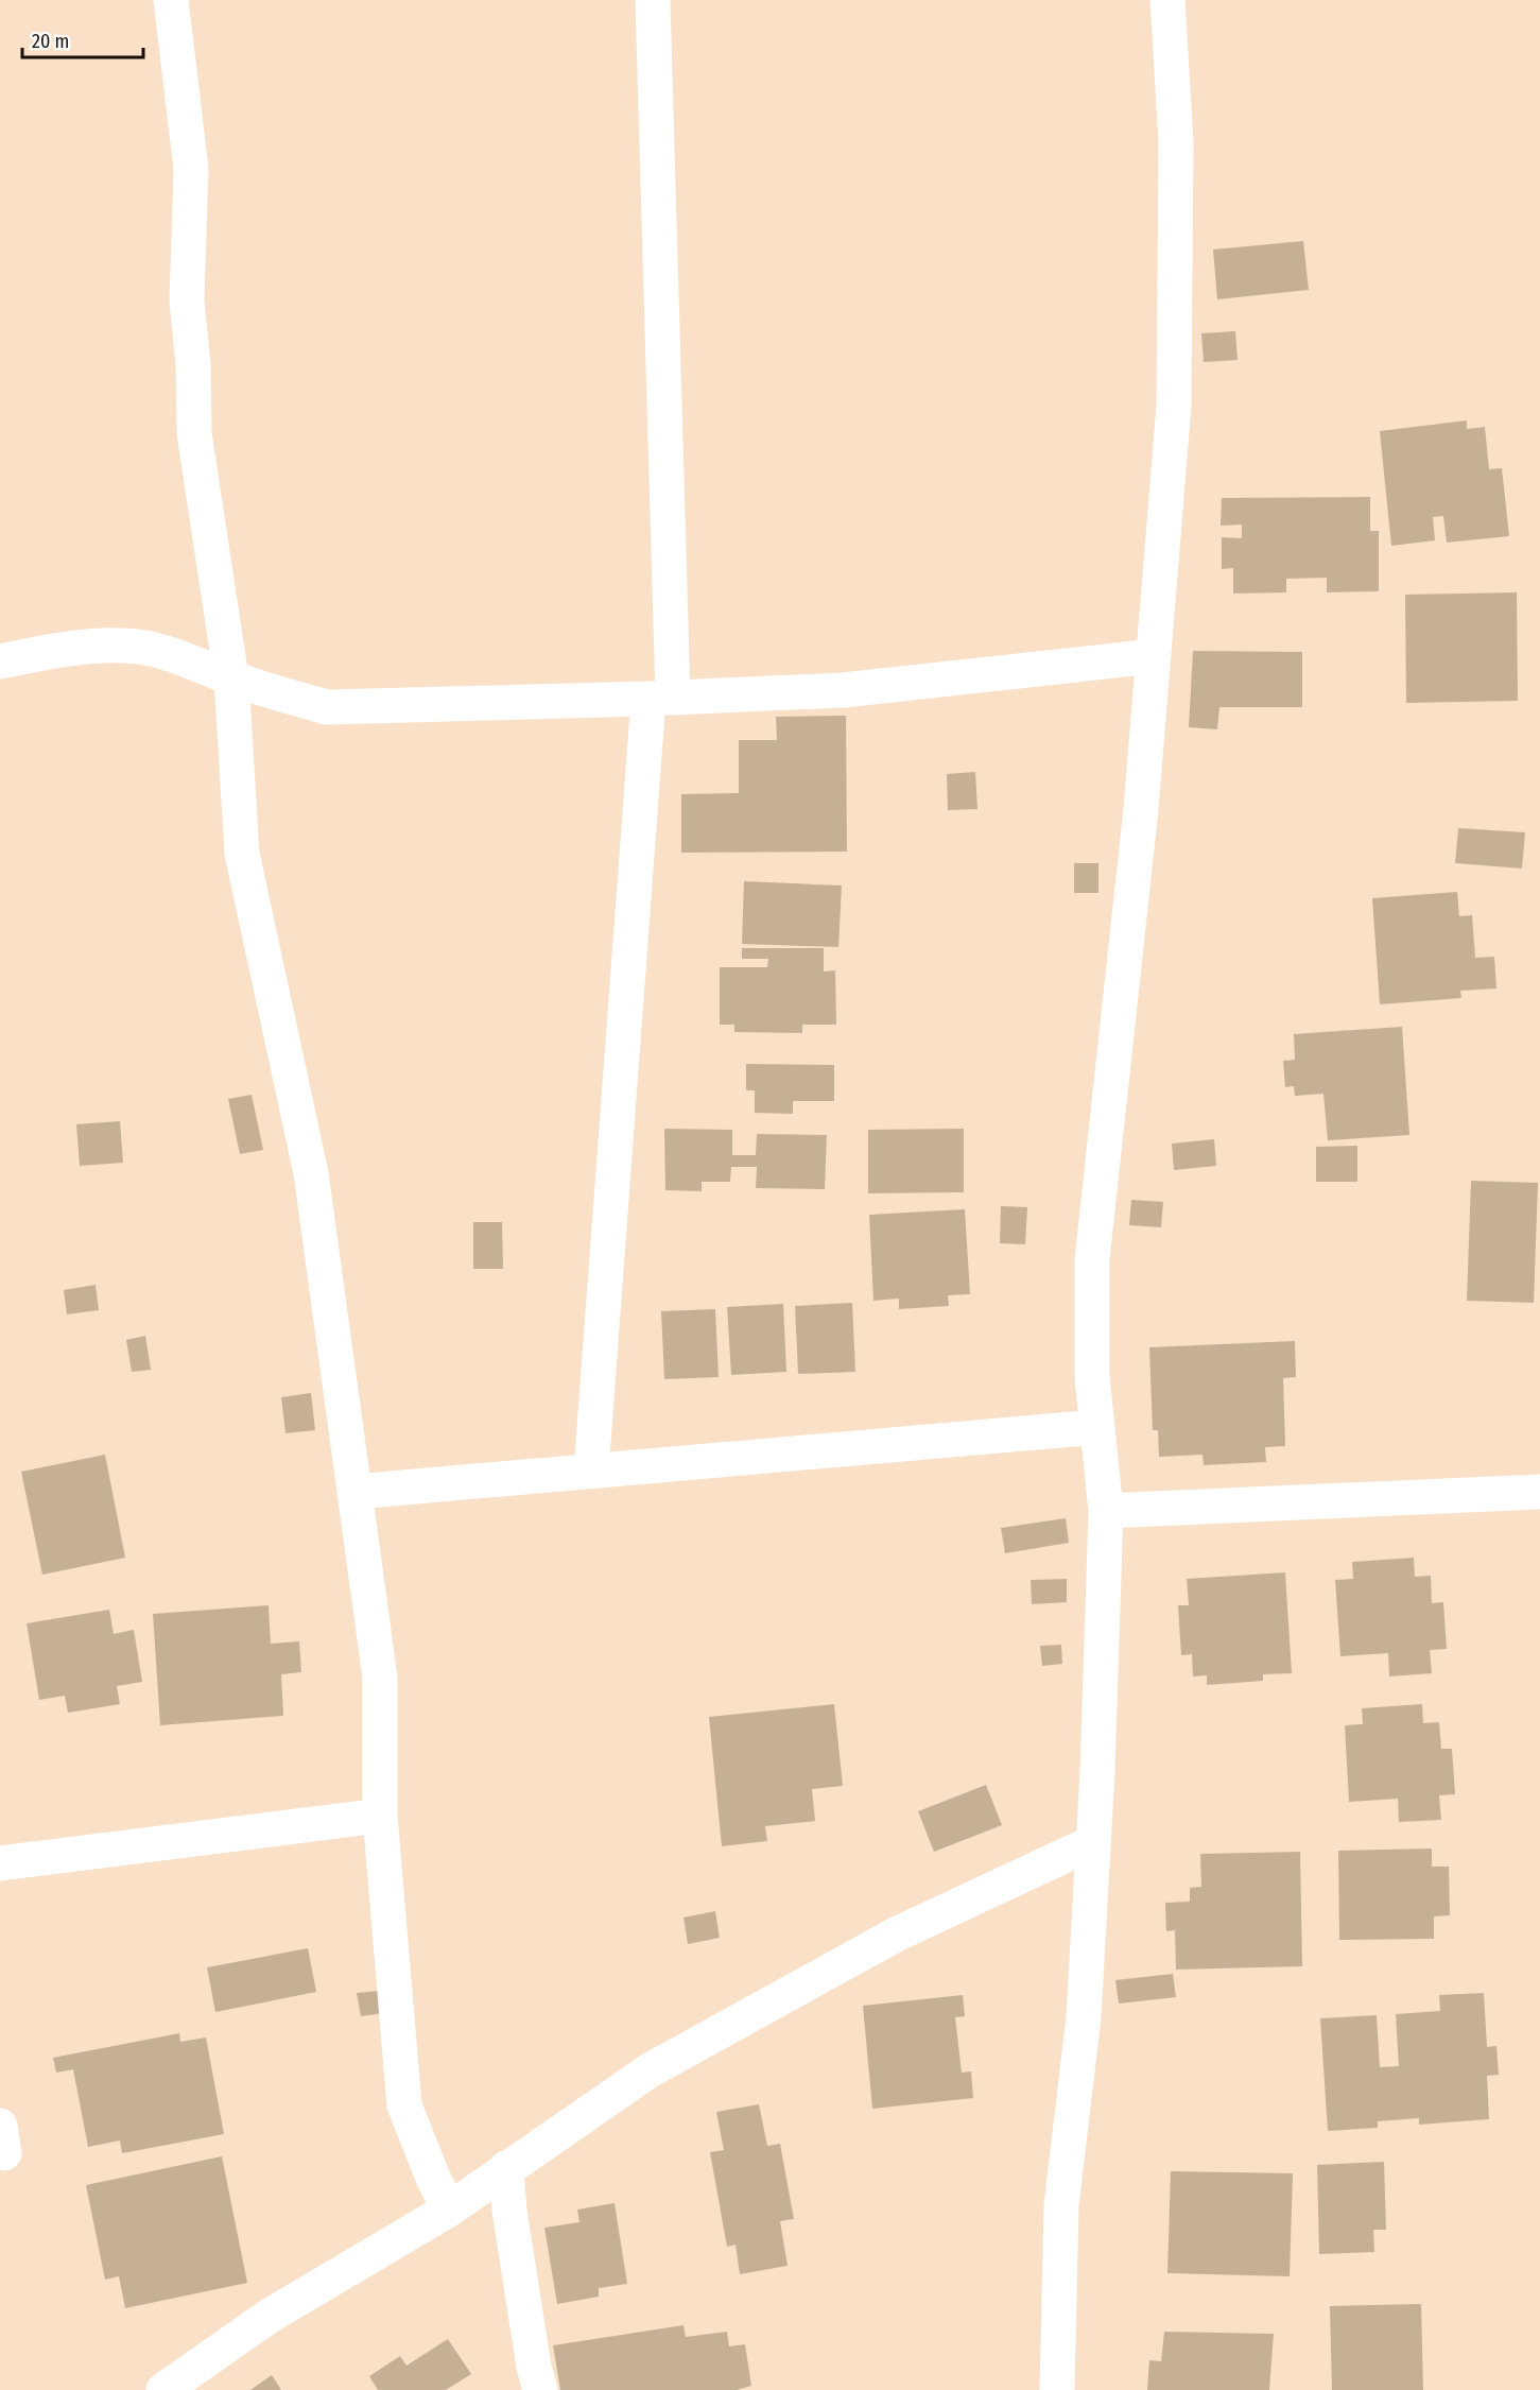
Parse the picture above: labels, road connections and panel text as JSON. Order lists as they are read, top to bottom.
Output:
{
  "scale_bar": "20 m"
}
